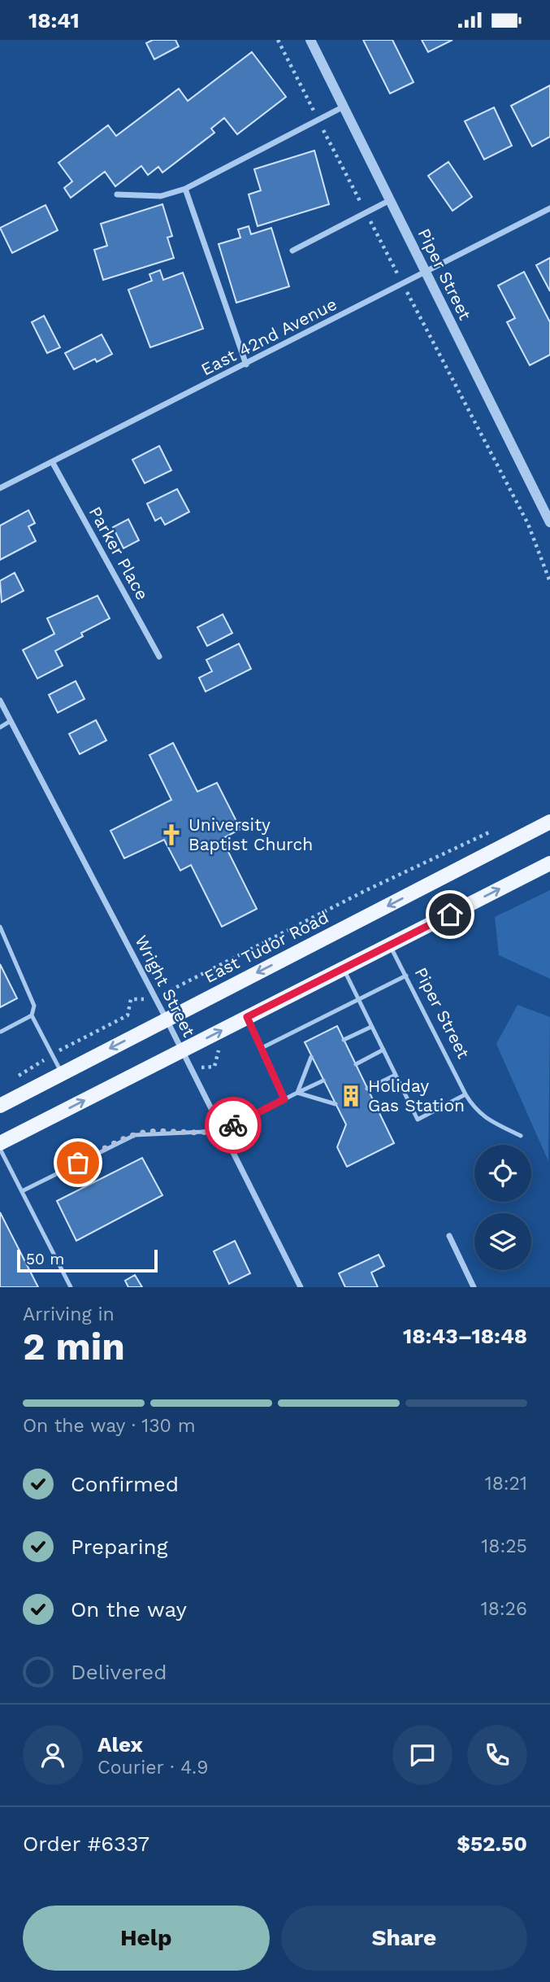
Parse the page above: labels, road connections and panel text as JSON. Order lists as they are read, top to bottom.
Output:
{
  "streets": {
    "main road": ["East Tudor Road"],
    "street": [
      "Piper Street",
      "East 42nd Avenue",
      "Parker Place",
      "Wright Street"
    ]
  },
  "crossings": [
    ["Piper Street", "East 42nd Avenue"],
    ["East 42nd Avenue", "Parker Place"],
    ["East Tudor Road", "Wright Street"]
  ],
  "places": {
    "church": ["University Baptist Church"],
    "building": ["Holiday Gas Station"]
  },
  "scale_bar": "50 m",
  "page": {
    "status": "18:41",
    "scale": "50 m",
    "heading": ["2 min", "Arriving in", "18:43–18:48"],
    "panel": [
      "Alex",
      "Courier · 4.9",
      "Order #6337",
      "$52.50"
    ],
    "bar": "On the way · 130 m",
    "list": [
      ["Confirmed", "18:21"],
      ["Preparing", "18:25"],
      ["On the way", "18:26"],
      "Delivered"
    ],
    "buttons": ["Help", "Share"]
  }
}
